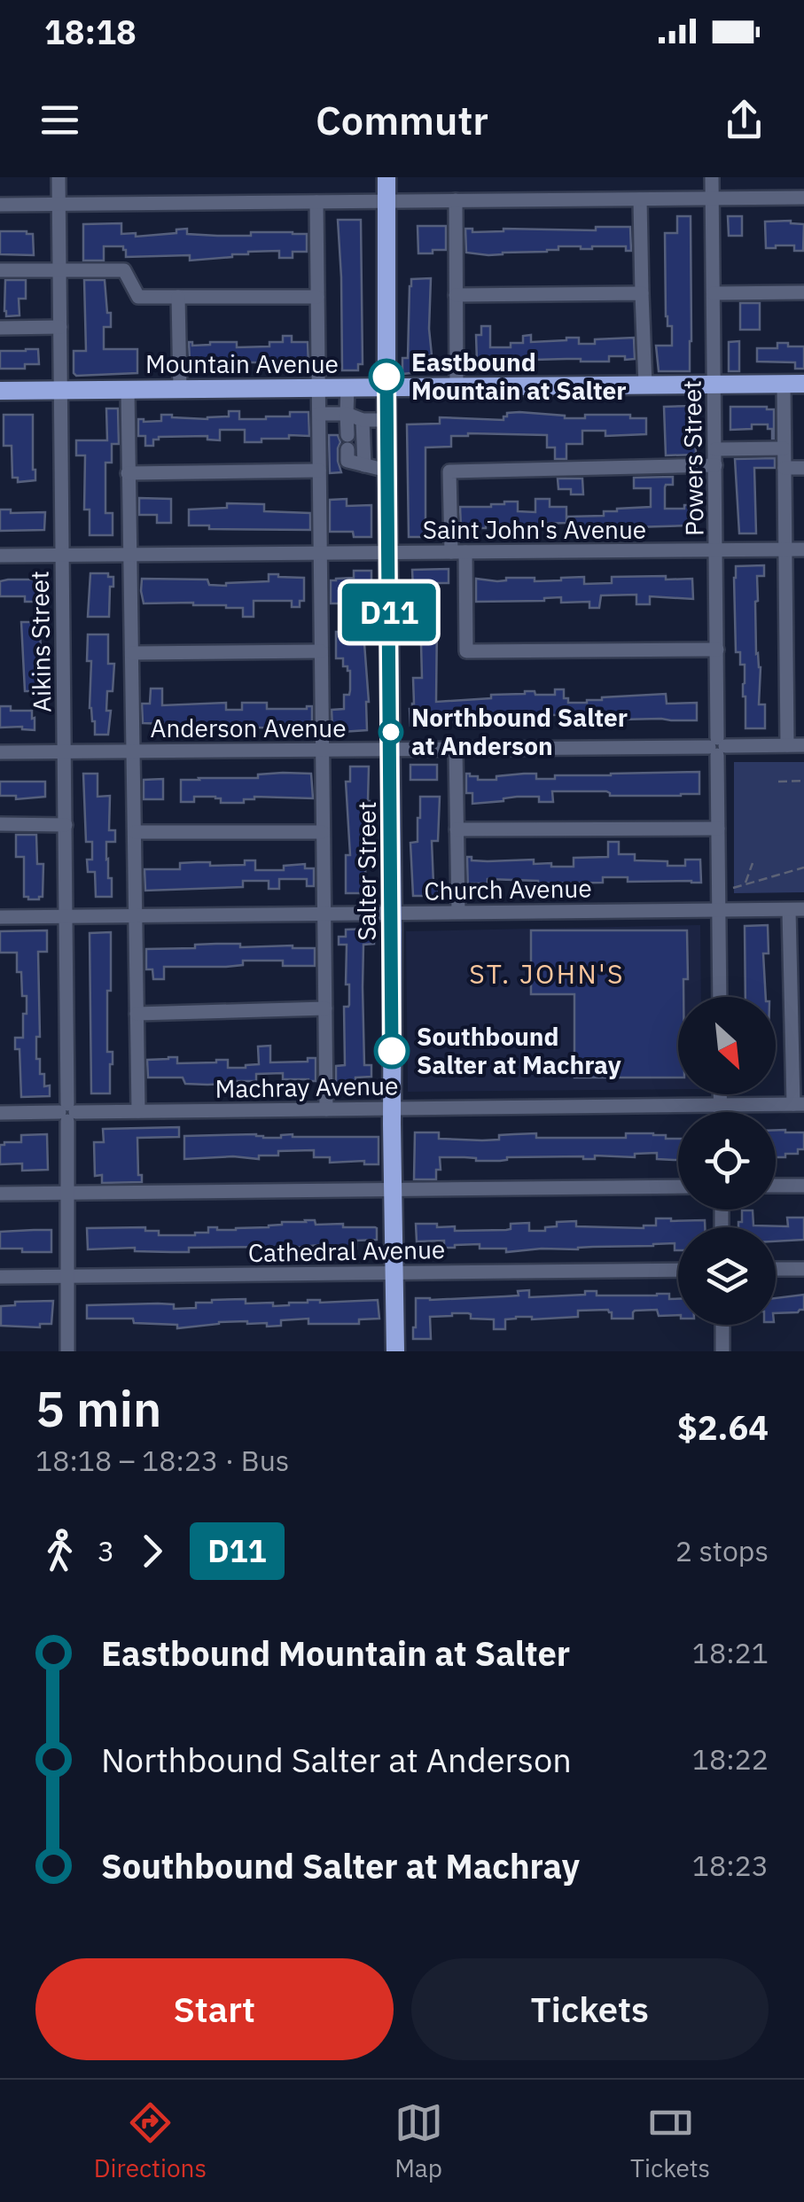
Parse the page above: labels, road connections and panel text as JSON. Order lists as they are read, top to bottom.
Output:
{
  "streets": {
    "main road": ["Mountain Avenue", "Salter Street"],
    "street": [
      "Powers Street",
      "Saint John's Avenue",
      "Aikins Street",
      "Anderson Avenue",
      "Church Avenue",
      "Machray Avenue",
      "Cathedral Avenue"
    ]
  },
  "crossings": [
    ["Mountain Avenue", "Powers Street"],
    ["Mountain Avenue", "Aikins Street"],
    ["Mountain Avenue", "Salter Street"],
    ["Powers Street", "Saint John's Avenue"],
    ["Powers Street", "Anderson Avenue"],
    ["Powers Street", "Church Avenue"],
    ["Saint John's Avenue", "Aikins Street"],
    ["Saint John's Avenue", "Salter Street"],
    ["Aikins Street", "Anderson Avenue"],
    ["Aikins Street", "Church Avenue"],
    ["Aikins Street", "Machray Avenue"],
    ["Aikins Street", "Cathedral Avenue"],
    ["Anderson Avenue", "Salter Street"],
    ["Salter Street", "Church Avenue"],
    ["Salter Street", "Machray Avenue"],
    ["Salter Street", "Cathedral Avenue"]
  ],
  "districts": ["ST. JOHN'S"],
  "places": ["Eastbound Mountain at Salter", "Northbound Salter at Anderson", "Southbound Salter at Machray"],
  "lines": ["bus line D11"],
  "north": "bottom right",
  "page": {
    "status": "18:18",
    "header": "Commutr",
    "on_map": "D11",
    "heading": ["5 min", "18:18 – 18:23 · Bus", "$2.64"],
    "legs": ["3", "D11", "2 stops"],
    "list": [
      {
        "name": "Eastbound Mountain at Salter",
        "value": "18:21"
      },
      {
        "name": "Northbound Salter at Anderson",
        "value": "18:22"
      },
      {
        "name": "Southbound Salter at Machray",
        "value": "18:23"
      }
    ],
    "buttons": ["Start", "Tickets"],
    "tabs": ["Directions", "Map", "Tickets"]
  }
}
